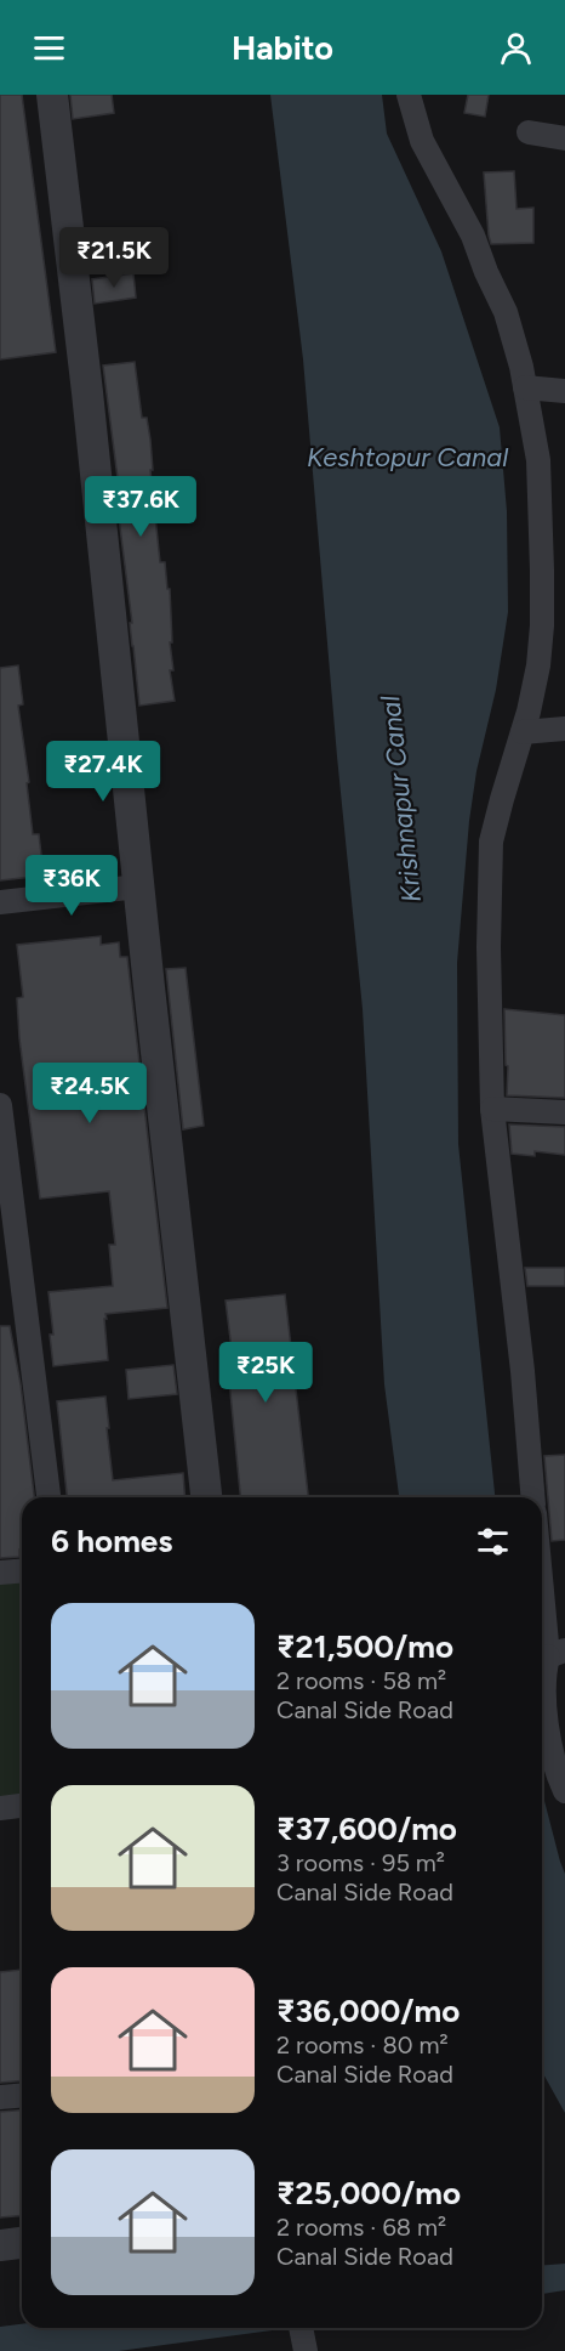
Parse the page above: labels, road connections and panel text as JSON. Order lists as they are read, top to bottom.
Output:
{
  "water": ["Keshtopur Canal", "Krishnapur Canal"],
  "page": {
    "header": "Habito",
    "price": [
      "₹21.5K",
      "₹37.6K",
      "₹27.4K",
      "₹36K",
      "₹24.5K",
      "₹25K"
    ],
    "heading": "6 homes",
    "list": [
      {
        "name": "₹21,500/mo",
        "note": "2 rooms · 58 m² · Canal Side Road"
      },
      {
        "name": "₹37,600/mo",
        "note": "3 rooms · 95 m² · Canal Side Road"
      },
      {
        "name": "₹36,000/mo",
        "note": "2 rooms · 80 m² · Canal Side Road"
      },
      {
        "name": "₹25,000/mo",
        "note": "2 rooms · 68 m² · Canal Side Road"
      }
    ]
  }
}
